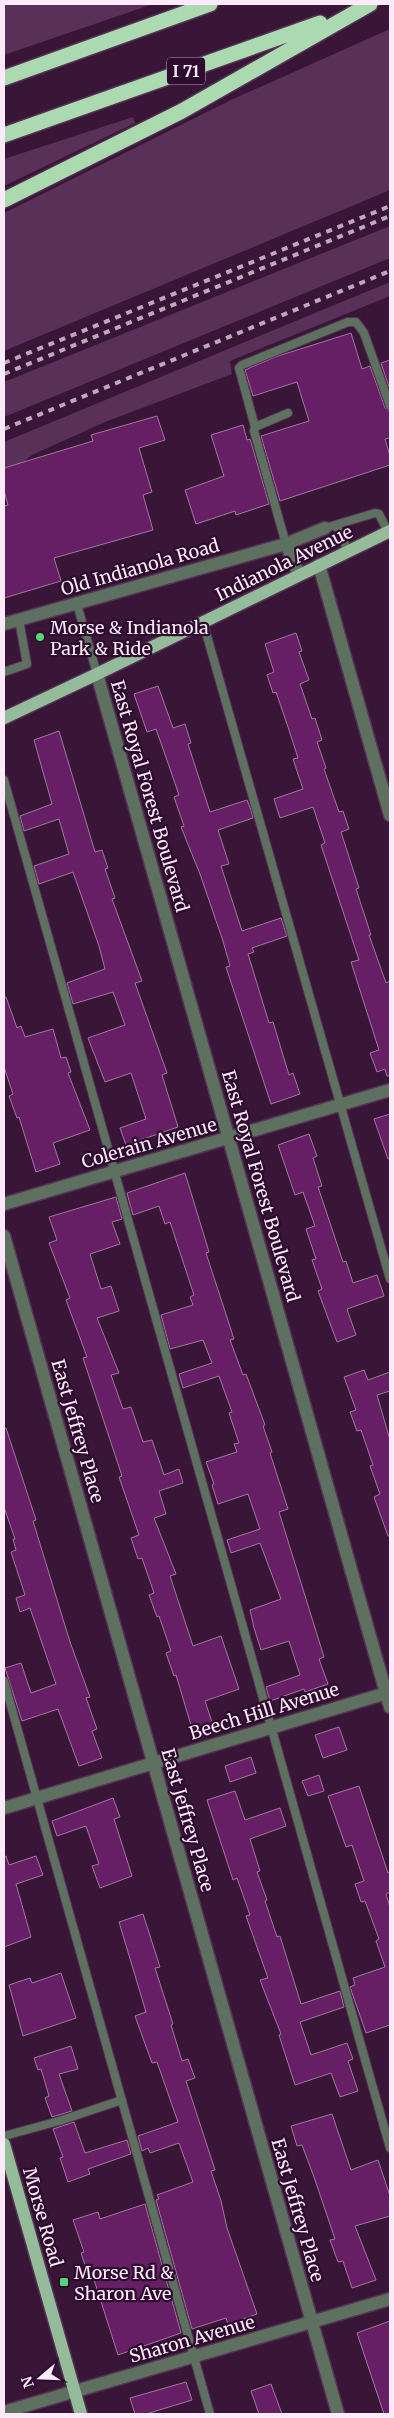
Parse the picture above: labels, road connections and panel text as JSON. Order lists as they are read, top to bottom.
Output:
{
  "streets": {
    "highway": ["I 71"],
    "main road": ["Indianola Avenue", "Morse Road"],
    "street": [
      "Old Indianola Road",
      "East Royal Forest Boulevard",
      "Colerain Avenue",
      "East Jeffrey Place",
      "Beech Hill Avenue",
      "Sharon Avenue"
    ]
  },
  "crossings": [
    ["Indianola Avenue", "East Royal Forest Boulevard"],
    ["East Royal Forest Boulevard", "Colerain Avenue"],
    ["East Royal Forest Boulevard", "Beech Hill Avenue"],
    ["East Jeffrey Place", "Beech Hill Avenue"],
    ["East Jeffrey Place", "Sharon Avenue"],
    ["Morse Road", "Sharon Avenue"]
  ],
  "places": {
    "other": ["Morse & Indianola Park & Ride"],
    "transit": ["Morse Rd & Sharon Ave"]
  },
  "north": "left"
}
